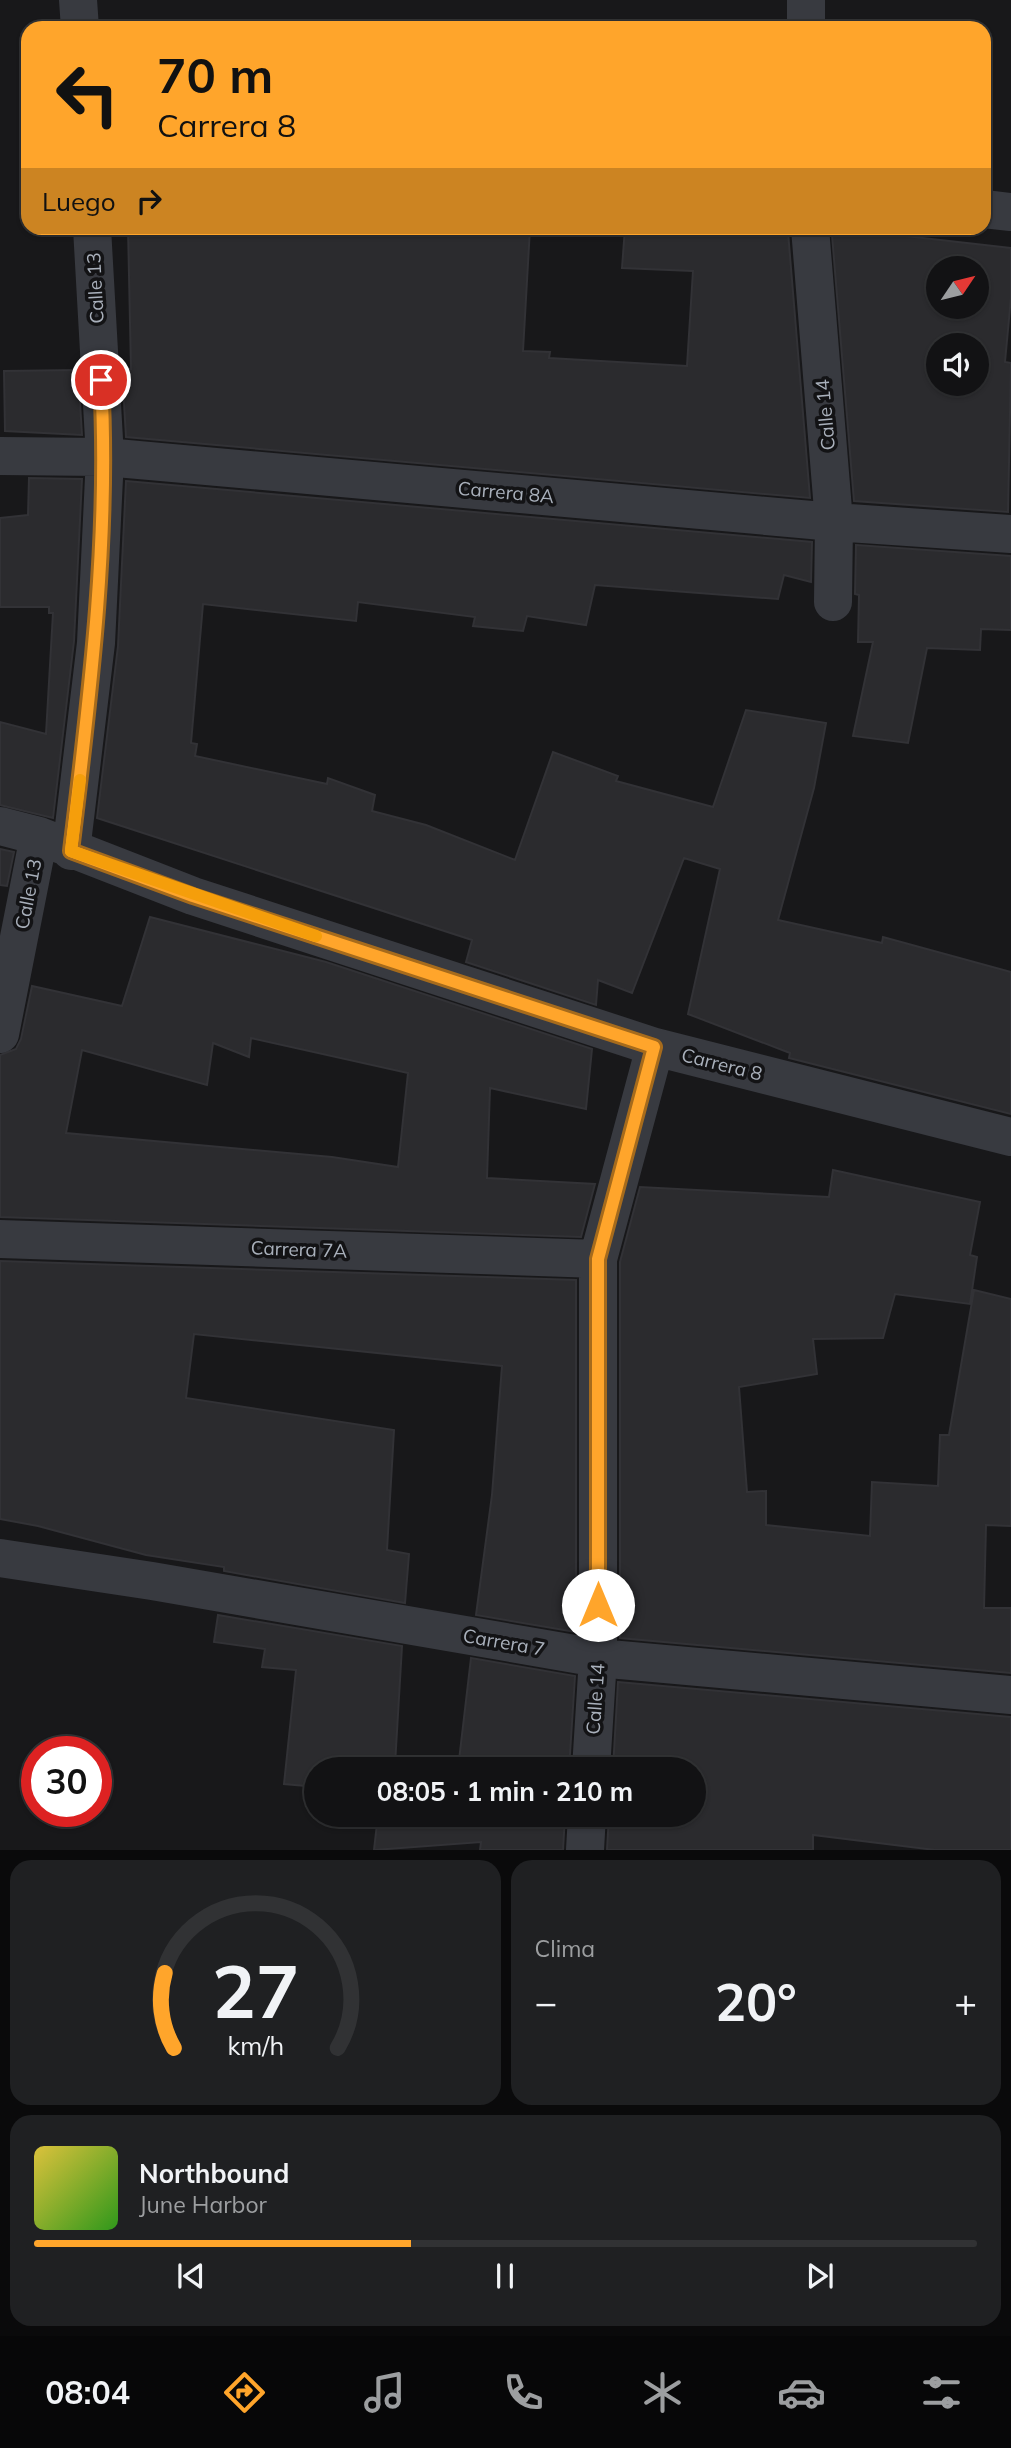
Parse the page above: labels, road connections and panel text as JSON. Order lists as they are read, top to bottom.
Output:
{
  "streets": {
    "street": [
      "Calle 13",
      "Calle 14",
      "Carrera 8A",
      "Carrera 8",
      "Carrera 7A",
      "Carrera 7"
    ]
  },
  "crossings": [
    ["Calle 13", "Carrera 8A"],
    ["Calle 13", "Carrera 8"],
    ["Calle 14", "Carrera 8A"],
    ["Calle 14", "Carrera 8"],
    ["Calle 14", "Carrera 7A"],
    ["Calle 14", "Carrera 7"]
  ],
  "north": "top right",
  "page": {
    "turn": ["70 m", "Carrera 8"],
    "then": "Luego",
    "limit": "30",
    "trip": "08:05 · 1 min · 210 m",
    "tile": "Clima",
    "heat": ["−", "20°", "+"],
    "song": ["Northbound", "June Harbor"],
    "tabs": "08:04",
    "gauge": ["27", "km/h"]
  }
}
